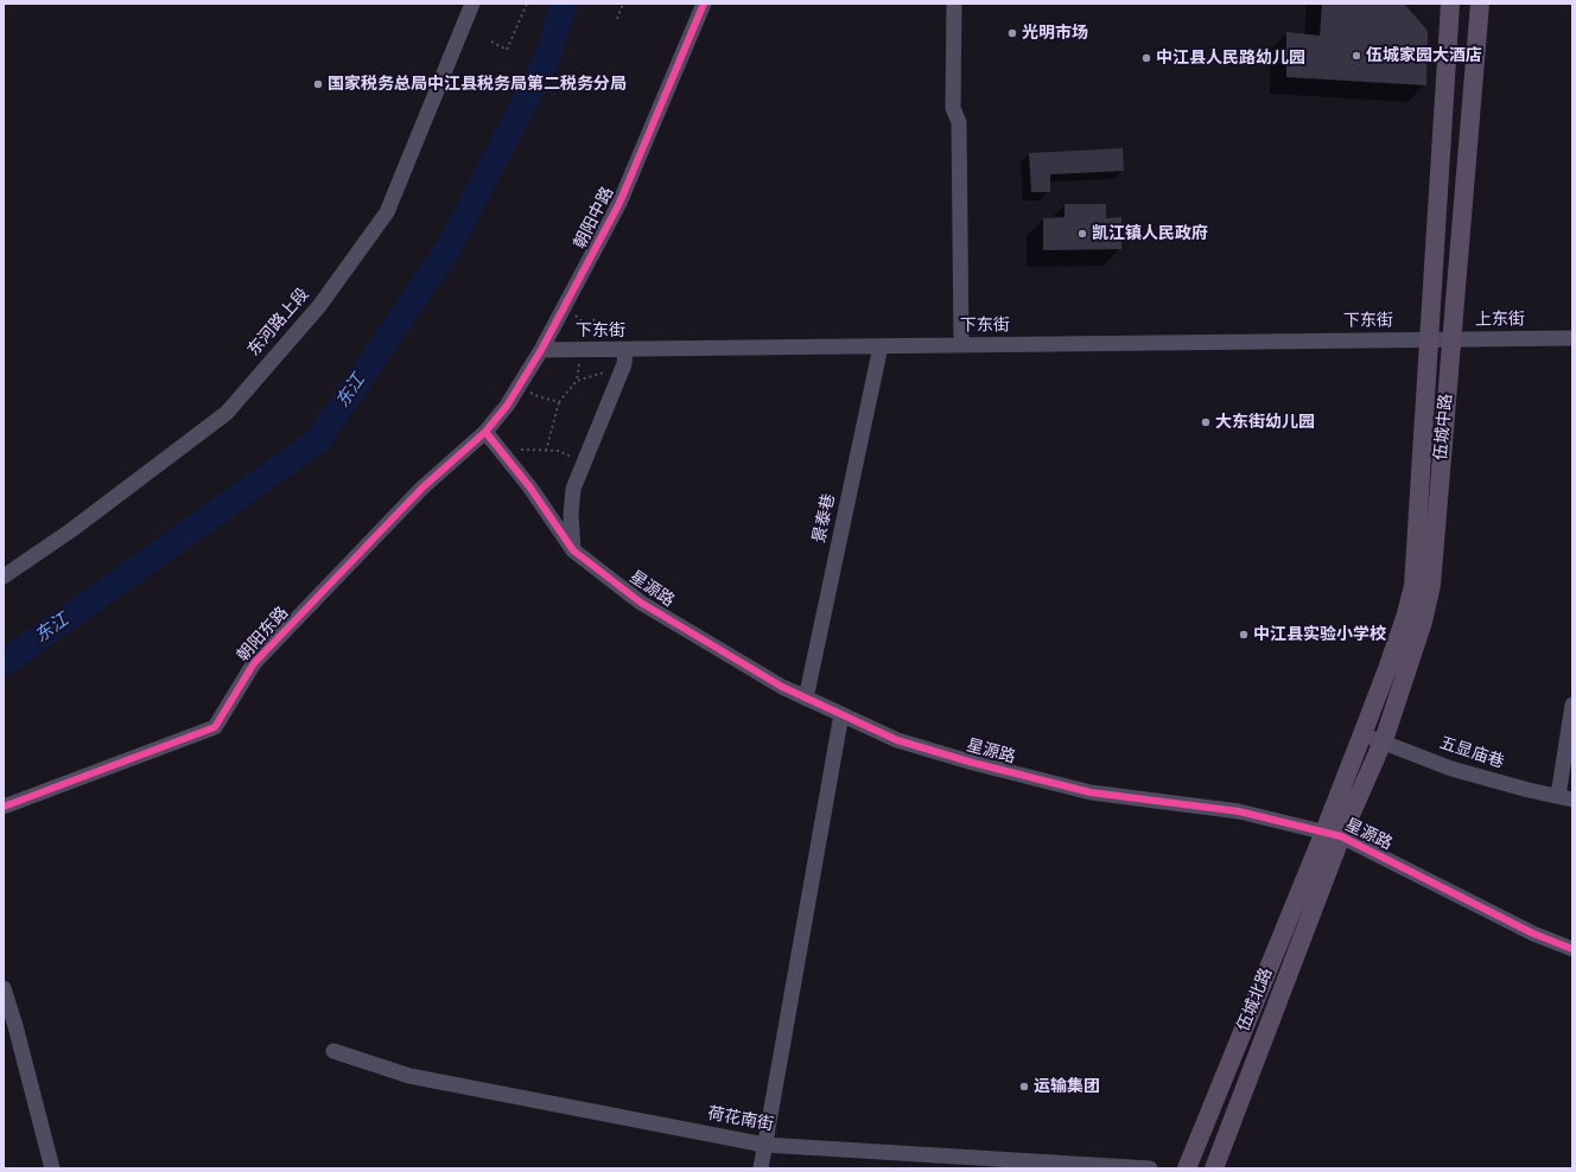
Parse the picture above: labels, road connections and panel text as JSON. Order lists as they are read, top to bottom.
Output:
{
  "streets": {
    "main road": ["伍城中路", "伍城北路"],
    "street": [
      "朝阳中路",
      "上东街",
      "下东街",
      "东河路上段",
      "景泰巷",
      "星源路",
      "朝阳东路",
      "五显庙巷",
      "荷花南街"
    ]
  },
  "crossings": [
    ["朝阳中路", "下东街"],
    ["朝阳中路", "星源路"],
    ["朝阳中路", "朝阳东路"],
    ["上东街", "下东街"],
    ["上东街", "伍城中路"],
    ["下东街", "伍城中路"],
    ["下东街", "景泰巷"],
    ["伍城中路", "星源路"],
    ["伍城中路", "五显庙巷"],
    ["伍城中路", "伍城北路"],
    ["景泰巷", "星源路"],
    ["星源路", "朝阳东路"],
    ["星源路", "伍城北路"]
  ],
  "water": ["东江"],
  "places": [
    "光明市场",
    "伍城家园大酒店",
    "中江县人民路幼儿园",
    "国家税务总局中江县税务局第二税务分局",
    "凯江镇人民政府",
    "大东街幼儿园",
    "中江县实验小学校",
    "运输集团"
  ]
}
